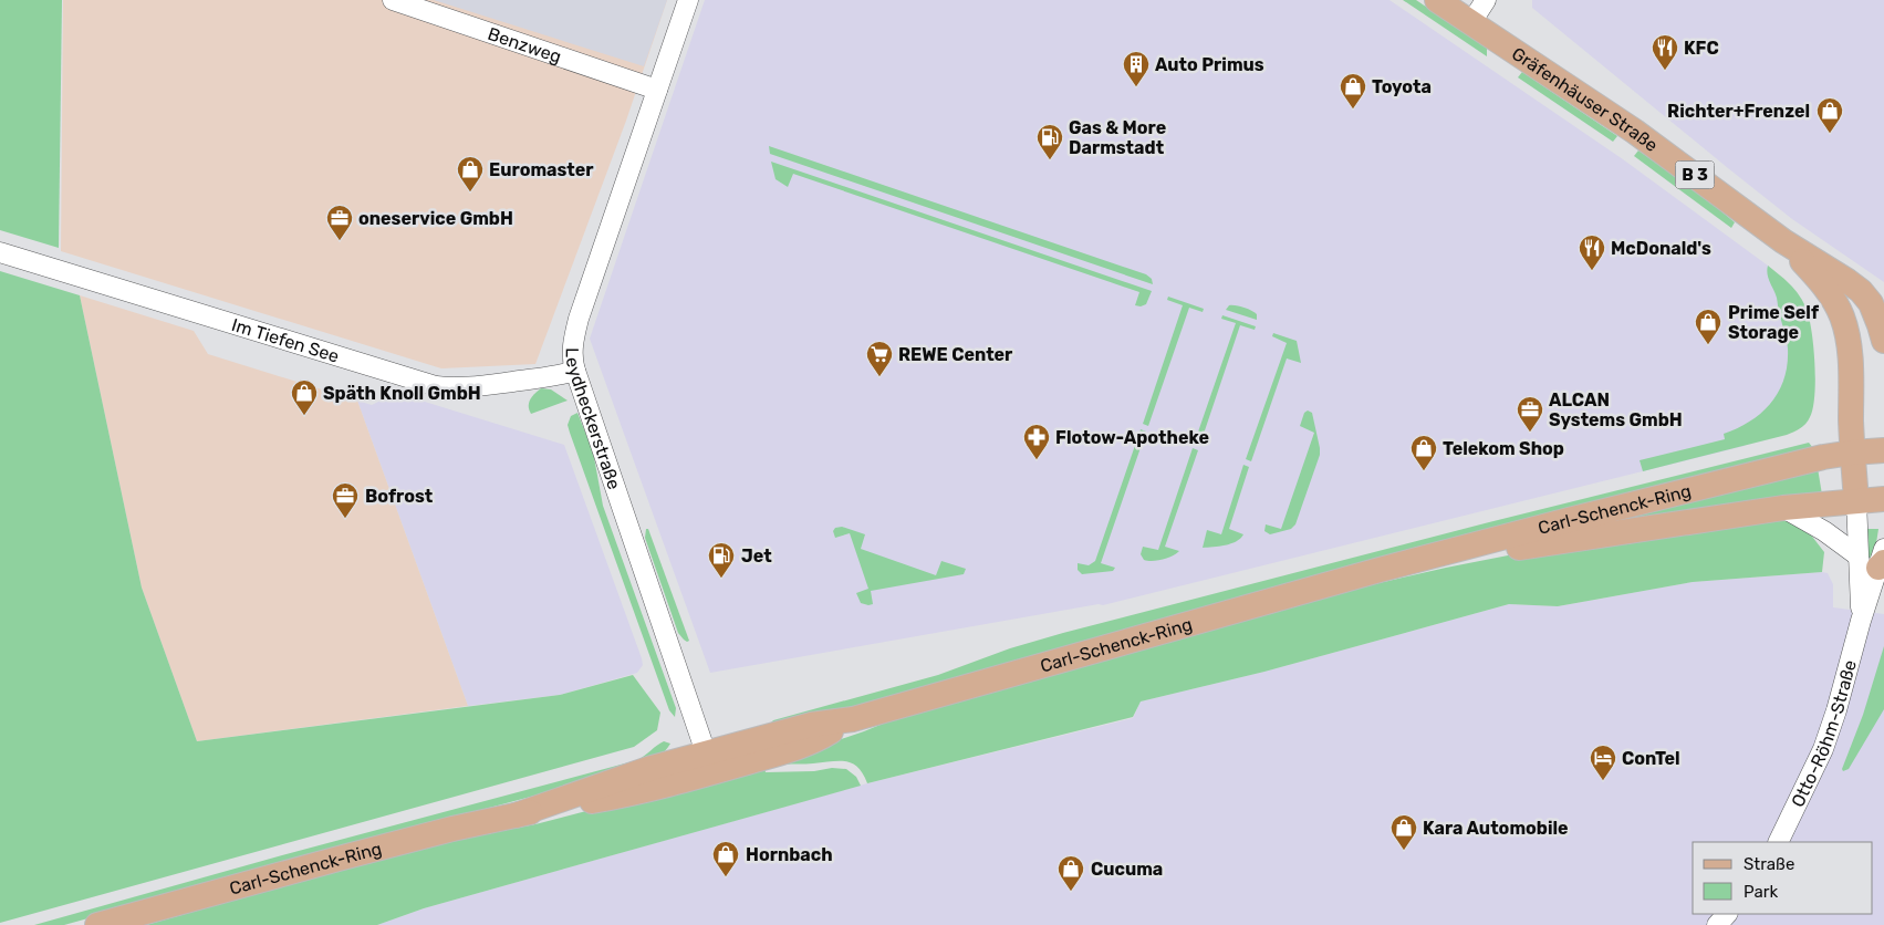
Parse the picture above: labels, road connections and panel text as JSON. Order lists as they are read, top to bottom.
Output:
{
  "streets": {
    "main road": ["Gräfenhäuser Straße", "B 3", "Carl-Schenck-Ring"],
    "street": [
      "Benzweg",
      "Im Tiefen See",
      "Leydheckerstraße",
      "Otto-Röhm-Straße"
    ]
  },
  "crossings": [
    ["Benzweg", "Leydheckerstraße"],
    ["Gräfenhäuser Straße", "Carl-Schenck-Ring"],
    ["Gräfenhäuser Straße", "Otto-Röhm-Straße"],
    ["Im Tiefen See", "Leydheckerstraße"],
    ["Leydheckerstraße", "Carl-Schenck-Ring"],
    ["Carl-Schenck-Ring", "Otto-Röhm-Straße"]
  ],
  "places": {
    "restaurant": ["KFC", "McDonald's"],
    "building": ["Auto Primus"],
    "shop": [
      "Toyota",
      "Richter+Frenzel",
      "Euromaster",
      "Prime Self Storage",
      "Späth Knoll GmbH",
      "Telekom Shop",
      "Kara Automobile",
      "Hornbach",
      "Cucuma"
    ],
    "fuel station": ["Gas & More Darmstadt", "Jet"],
    "office": ["oneservice GmbH", "ALCAN Systems GmbH", "Bofrost"],
    "supermarket": ["REWE Center"],
    "pharmacy": ["Flotow-Apotheke"],
    "hotel": ["ConTel"]
  },
  "legend": ["Straße", "Park"]
}
